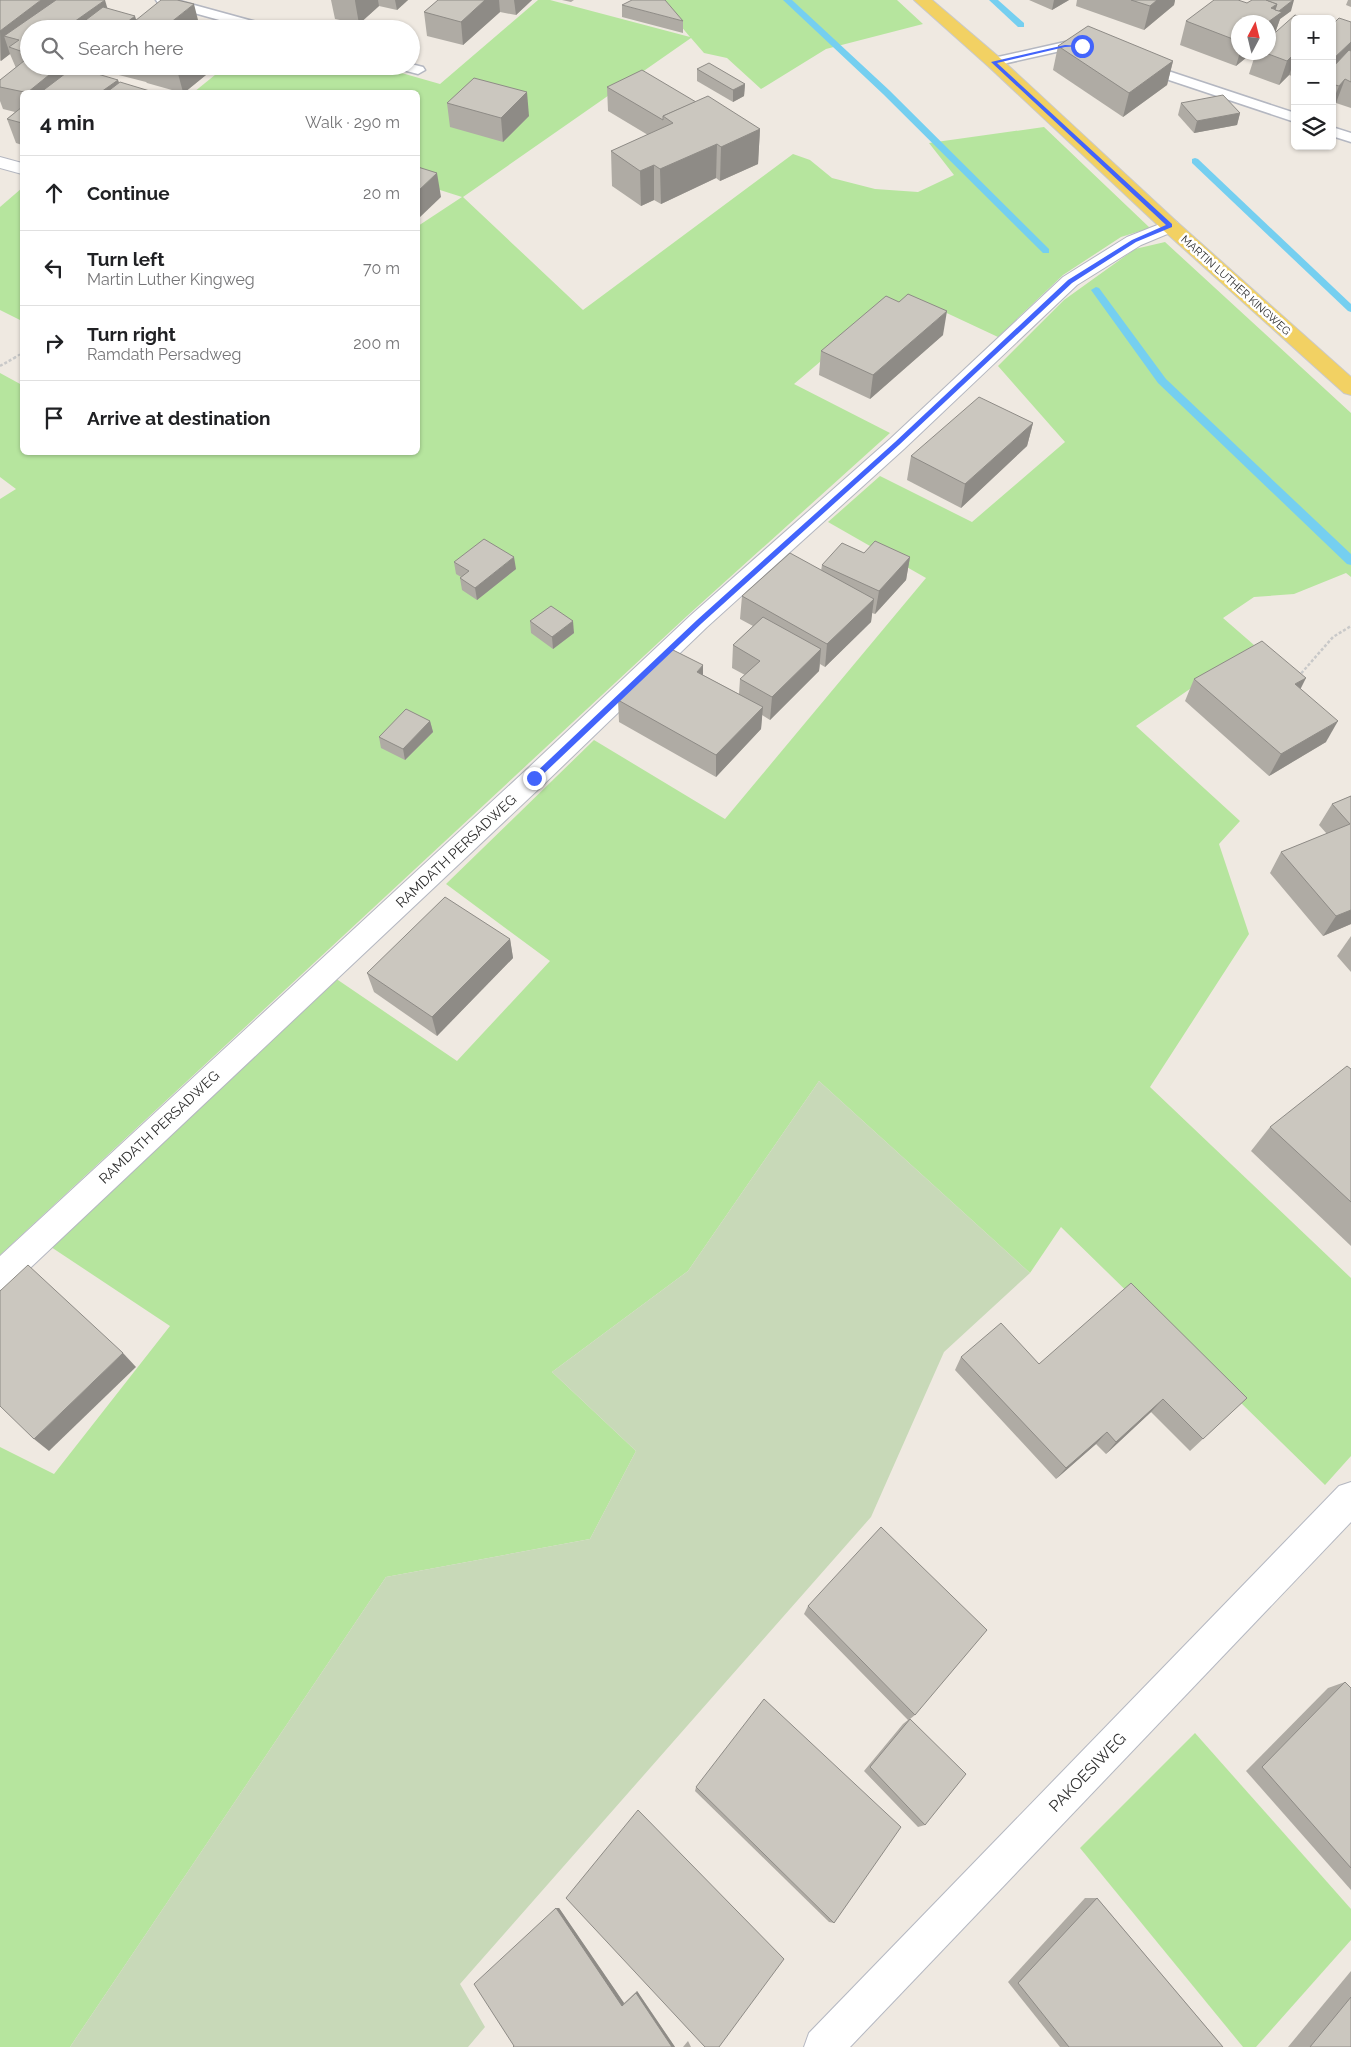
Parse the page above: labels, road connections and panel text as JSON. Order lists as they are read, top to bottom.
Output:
{
  "streets": {
    "main road": ["MARTIN LUTHER KINGWEG"],
    "street": ["RAMDATH PERSADWEG", "PAKOESIWEG"]
  },
  "crossings": [
    ["MARTIN LUTHER KINGWEG", "RAMDATH PERSADWEG"]
  ],
  "north": "top",
  "page": {
    "map_buttons": ["+", "−"],
    "search": "Search here",
    "heading": ["4 min", "Walk · 290 m"],
    "list": [
      ["Continue", "20 m"],
      ["Turn left", "Martin Luther Kingweg", "70 m"],
      ["Turn right", "Ramdath Persadweg", "200 m"],
      "Arrive at destination"
    ]
  }
}
